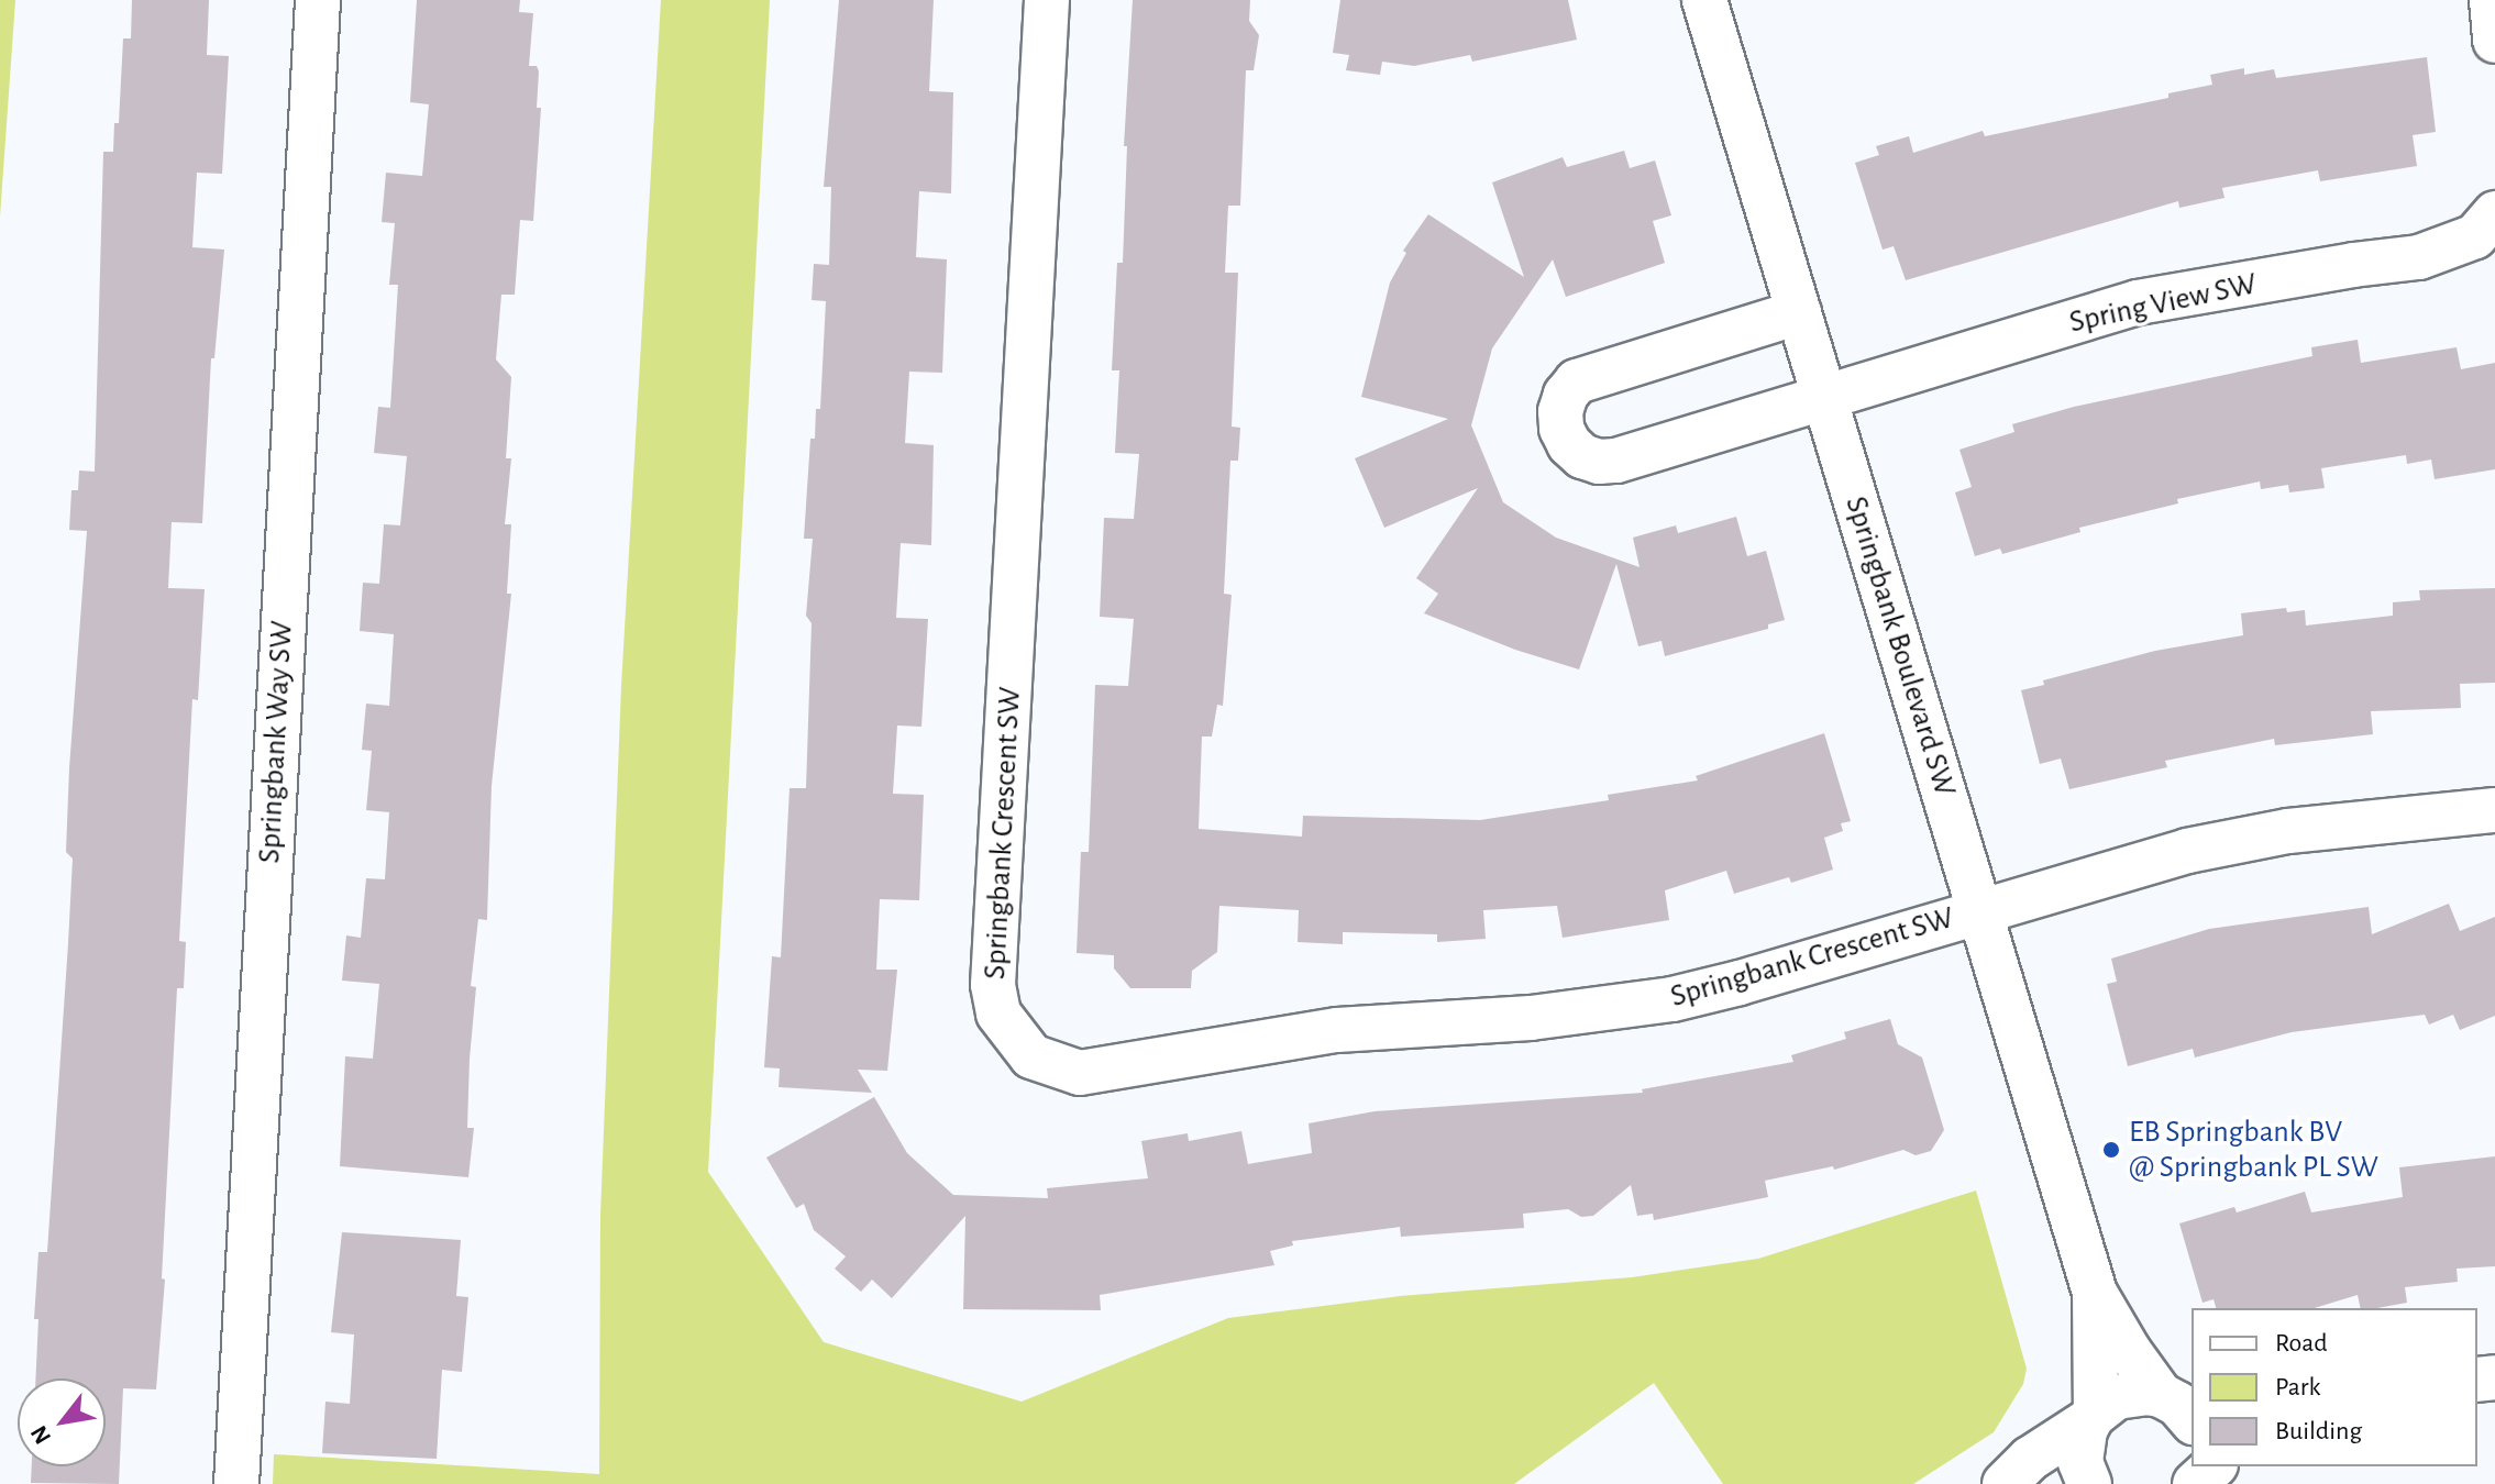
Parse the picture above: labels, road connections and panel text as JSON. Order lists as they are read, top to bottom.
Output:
{
  "streets": {
    "street": [
      "Spring View SW",
      "Springbank Boulevard SW",
      "Springbank Way SW",
      "Springbank Crescent SW"
    ]
  },
  "crossings": [
    ["Spring View SW", "Springbank Boulevard SW"],
    ["Springbank Boulevard SW", "Springbank Crescent SW"]
  ],
  "places": ["EB Springbank BV @ Springbank PL SW"],
  "legend": ["Road", "Park", "Building"],
  "north": "bottom left"
}
